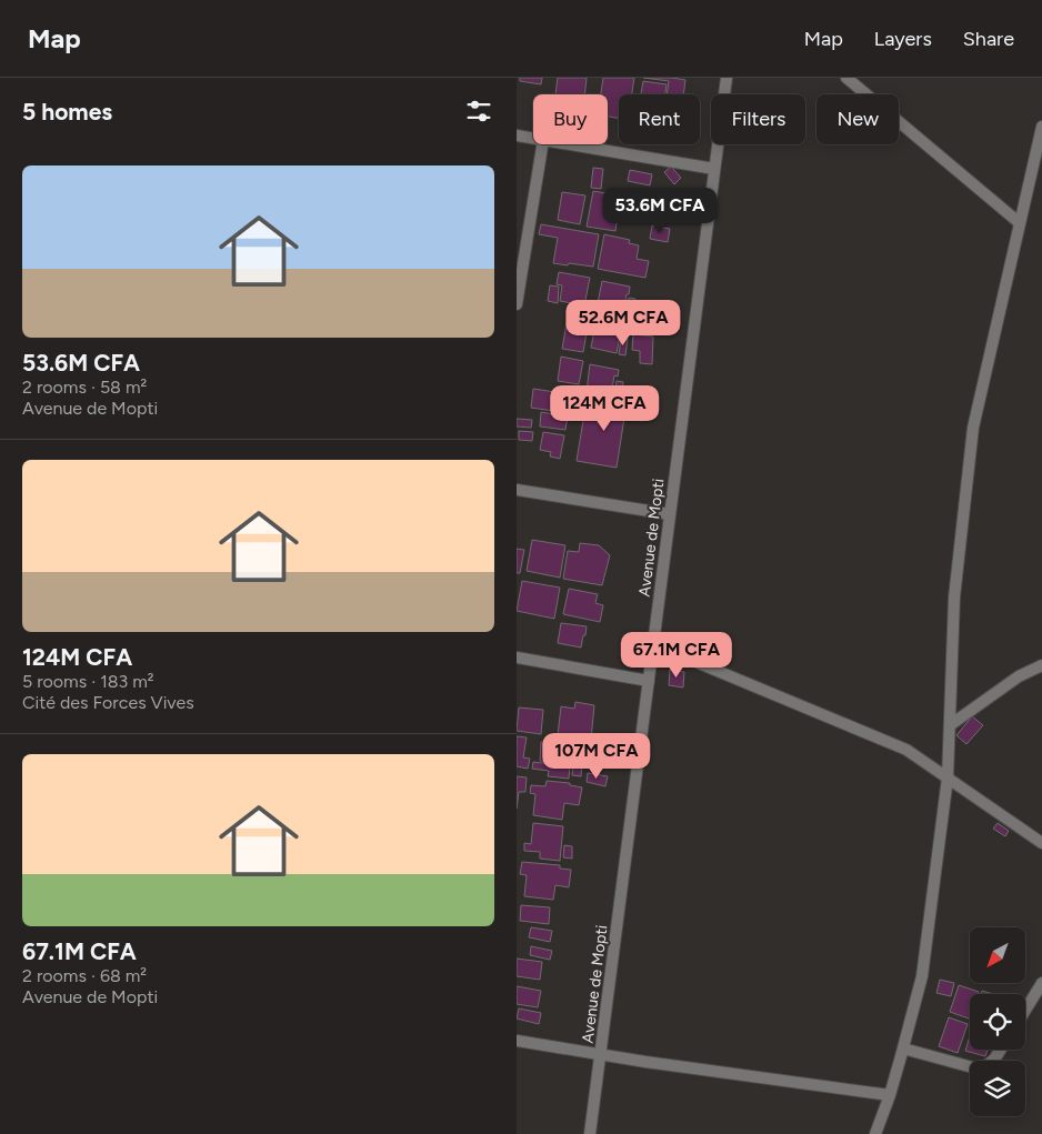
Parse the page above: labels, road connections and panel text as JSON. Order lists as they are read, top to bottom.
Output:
{
  "streets": {
    "street": ["Avenue de Mopti"]
  },
  "north": "bottom left",
  "page": {
    "header": "Map",
    "nav": ["Map", "Layers", "Share"],
    "heading": "5 homes",
    "chip": [
      "Buy",
      "Rent",
      "Filters",
      "New"
    ],
    "list": [
      {
        "name": "53.6M CFA",
        "note": "2 rooms · 58 m² · Avenue de Mopti"
      },
      {
        "name": "124M CFA",
        "note": "5 rooms · 183 m² · Cité des Forces Vives"
      },
      {
        "name": "67.1M CFA",
        "note": "2 rooms · 68 m² · Avenue de Mopti"
      }
    ],
    "price": [
      "53.6M CFA",
      "52.6M CFA",
      "124M CFA",
      "67.1M CFA",
      "107M CFA"
    ]
  }
}
